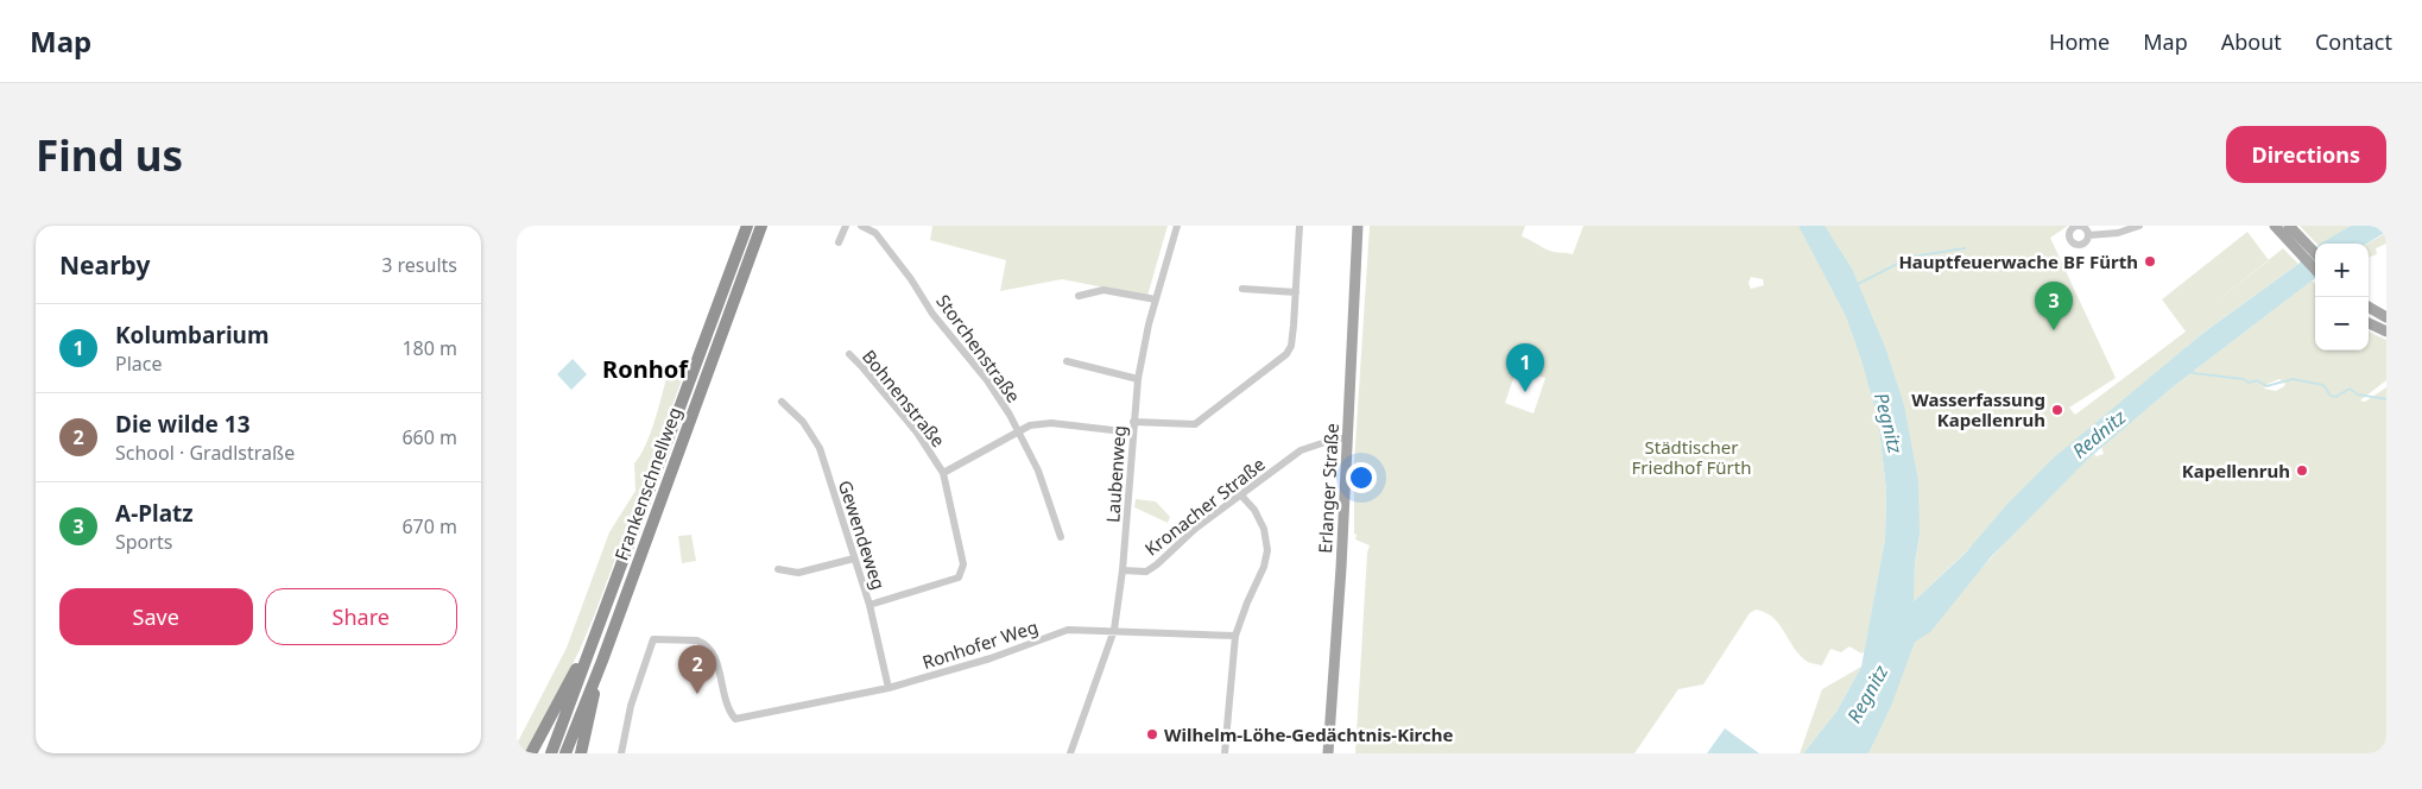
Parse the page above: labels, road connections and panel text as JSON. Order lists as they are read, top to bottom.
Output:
{
  "streets": {
    "highway": ["Frankenschnellweg"],
    "main road": ["Erlanger Straße"],
    "street": [
      "Storchenstraße",
      "Bohnenstraße",
      "Laubenweg",
      "Kronacher Straße",
      "Gewendeweg",
      "Ronhofer Weg"
    ]
  },
  "crossings": [
    ["Bohnenstraße", "Gewendeweg"],
    ["Laubenweg", "Kronacher Straße"],
    ["Erlanger Straße", "Kronacher Straße"],
    ["Gewendeweg", "Ronhofer Weg"]
  ],
  "districts": ["Ronhof"],
  "water": ["Pegnitz", "Rednitz", "Regnitz"],
  "parks": ["Städtischer Friedhof Fürth"],
  "places": [
    "Hauptfeuerwache BF Fürth",
    "Wasserfassung Kapellenruh",
    "Kapellenruh",
    "Wilhelm-Löhe-Gedächtnis-Kirche"
  ],
  "page": {
    "header": "Map",
    "nav": [
      "Home",
      "Map",
      "About",
      "Contact"
    ],
    "buttons": [
      "Directions",
      ["Save", "Share"]
    ],
    "title": "Find us",
    "heading": ["Nearby", "3 results"],
    "map_buttons": ["+", "−"],
    "pins": ["3", "1", "2"],
    "list": [
      {
        "mark": "1",
        "name": "Kolumbarium",
        "note": "Place",
        "value": "180 m"
      },
      {
        "mark": "2",
        "name": "Die wilde 13",
        "note": "School · Gradlstraße",
        "value": "660 m"
      },
      {
        "mark": "3",
        "name": "A-Platz",
        "note": "Sports",
        "value": "670 m"
      }
    ]
  }
}
